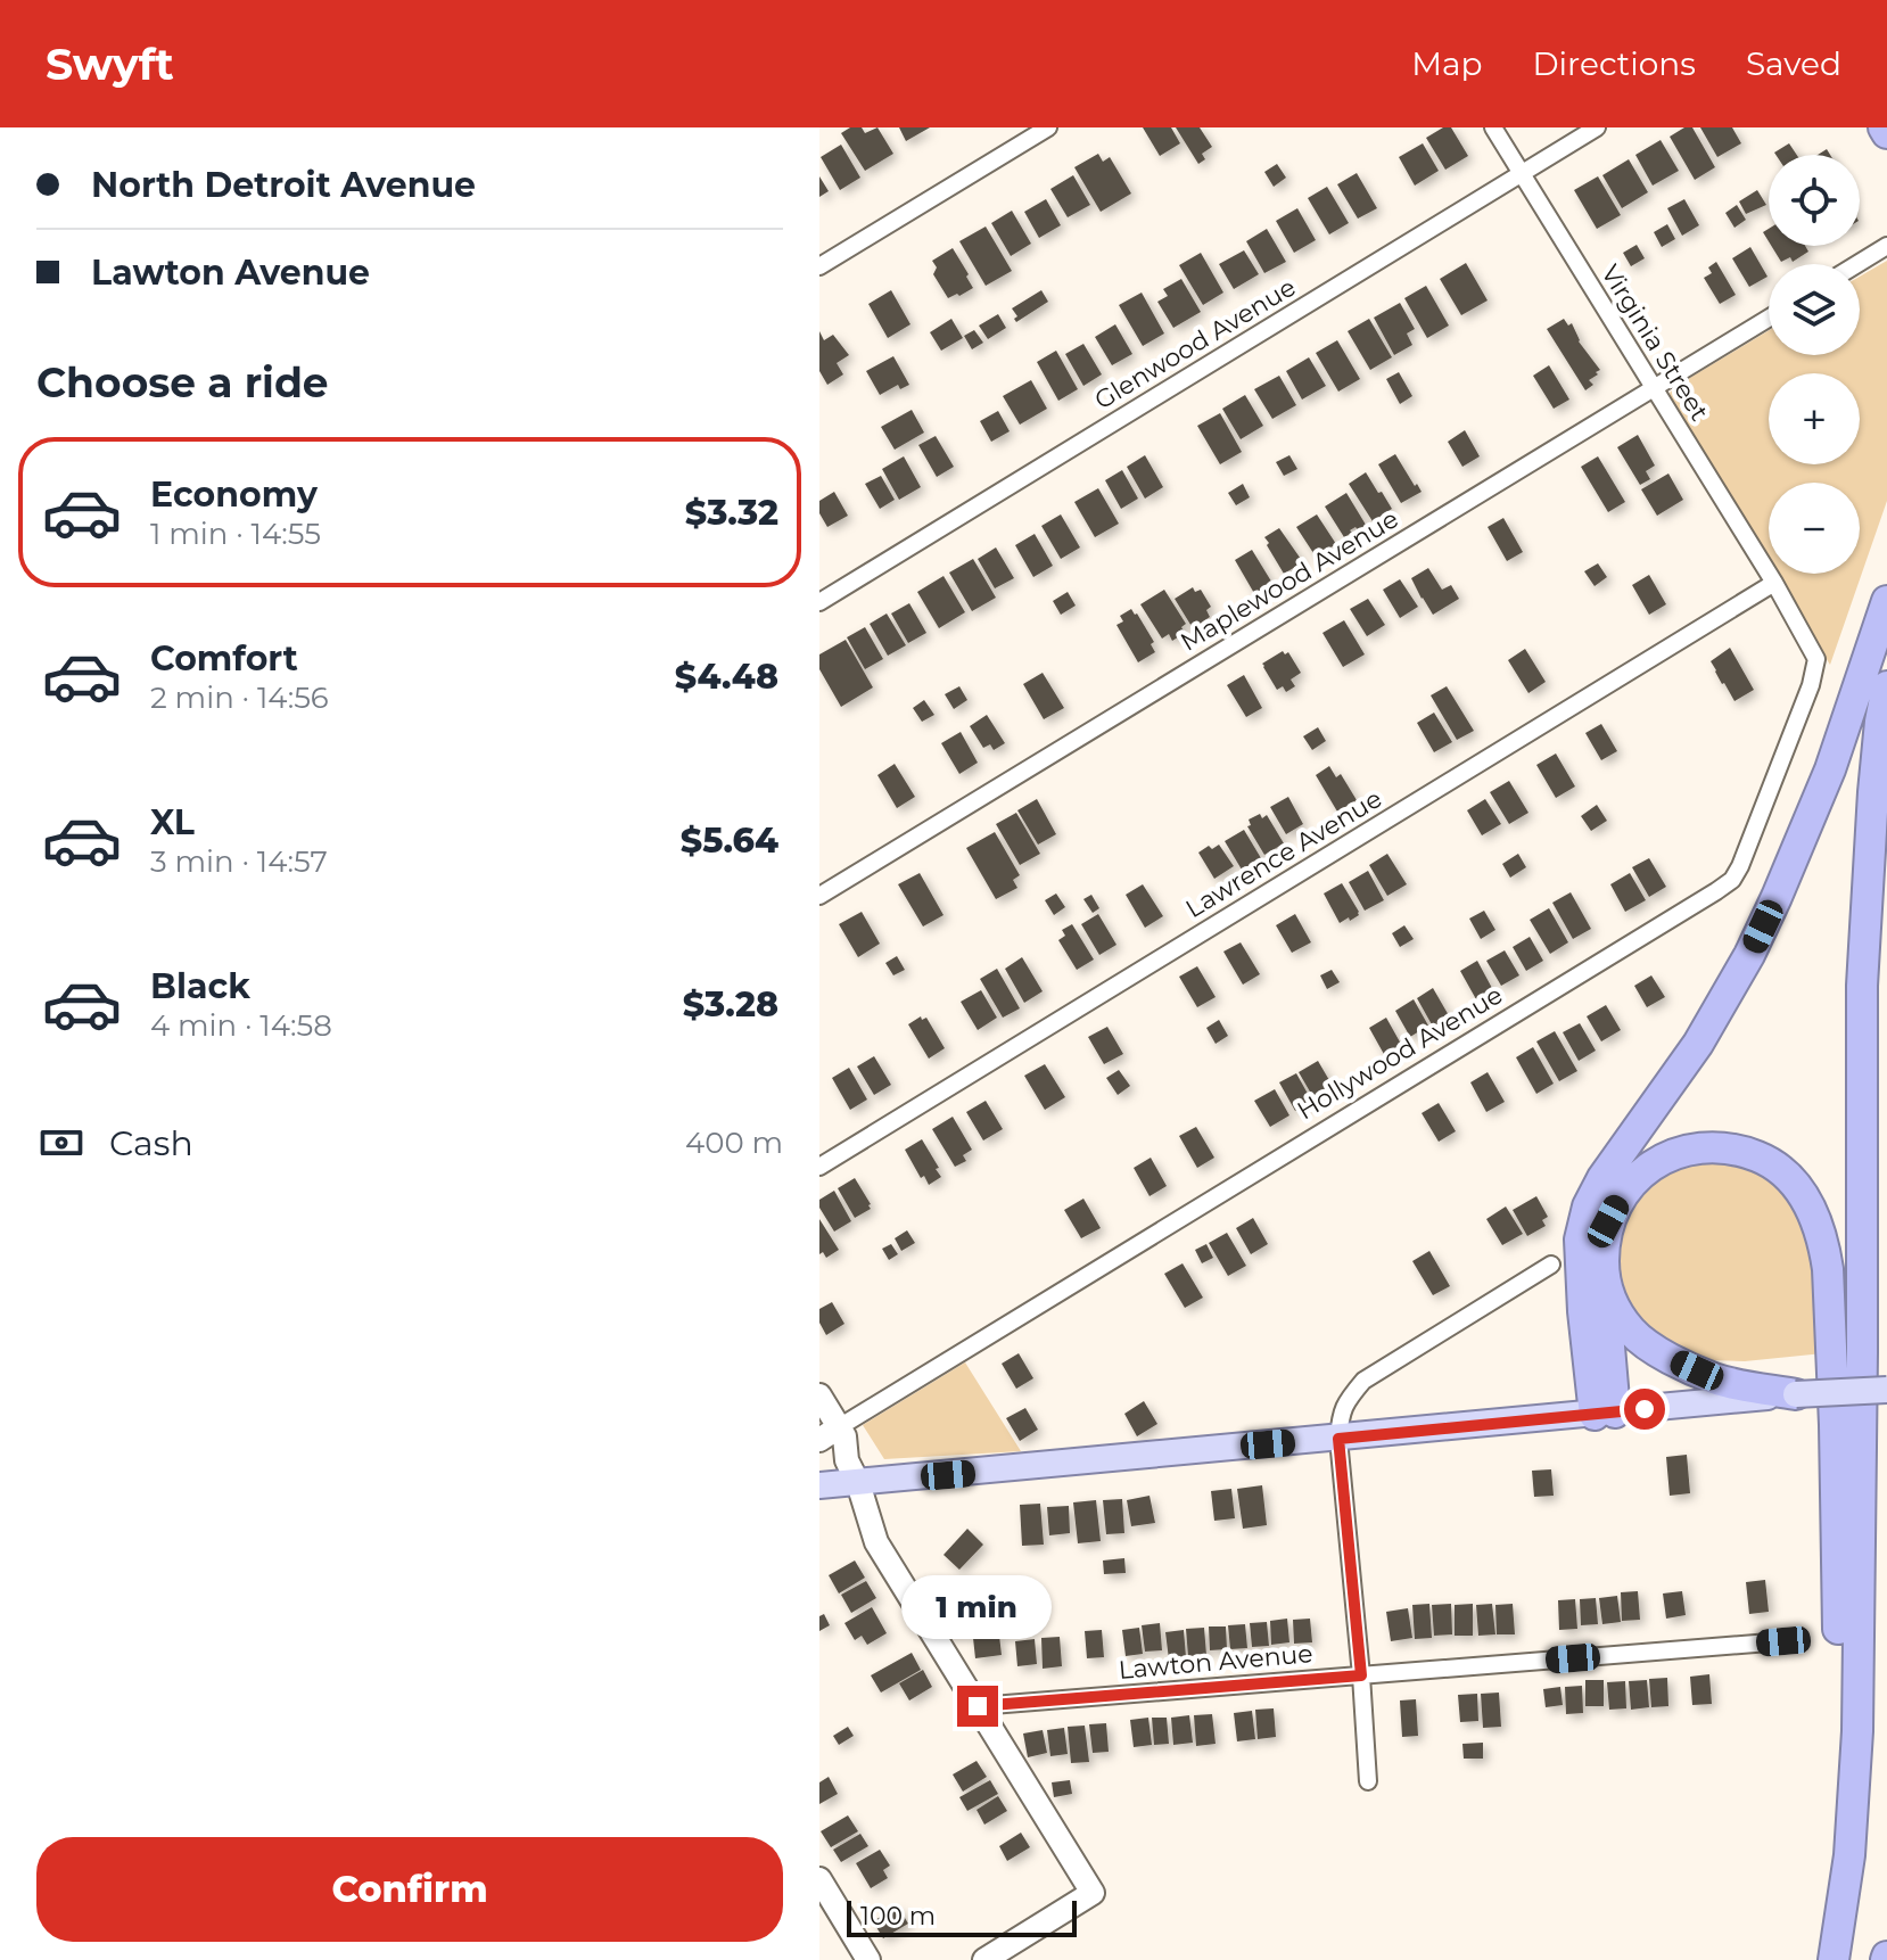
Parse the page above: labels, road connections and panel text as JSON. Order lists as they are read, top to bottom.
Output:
{
  "streets": {
    "street": [
      "Virginia Street",
      "Glenwood Avenue",
      "Maplewood Avenue",
      "Lawrence Avenue",
      "Hollywood Avenue",
      "Lawton Avenue"
    ]
  },
  "crossings": [
    ["Virginia Street", "Glenwood Avenue"],
    ["Virginia Street", "Maplewood Avenue"],
    ["Virginia Street", "Lawrence Avenue"],
    ["Virginia Street", "Hollywood Avenue"],
    ["Lawrence Avenue", "Hollywood Avenue"]
  ],
  "scale_bar": "100 m",
  "page": {
    "header": "Swyft",
    "nav": ["Map", "Directions", "Saved"],
    "banner": ["North Detroit Avenue", "Lawton Avenue"],
    "map_buttons": ["+", "−"],
    "heading": "Choose a ride",
    "list": [
      {
        "name": "Economy",
        "note": "1 min · 14:55",
        "value": "$3.32"
      },
      {
        "name": "Comfort",
        "note": "2 min · 14:56",
        "value": "$4.48"
      },
      {
        "name": "XL",
        "note": "3 min · 14:57",
        "value": "$5.64"
      },
      {
        "name": "Black",
        "note": "4 min · 14:58",
        "value": "$3.28"
      }
    ],
    "pay": ["Cash", "400 m"],
    "bubble": "1 min",
    "buttons": "Confirm",
    "scale": "100 m"
  }
}
